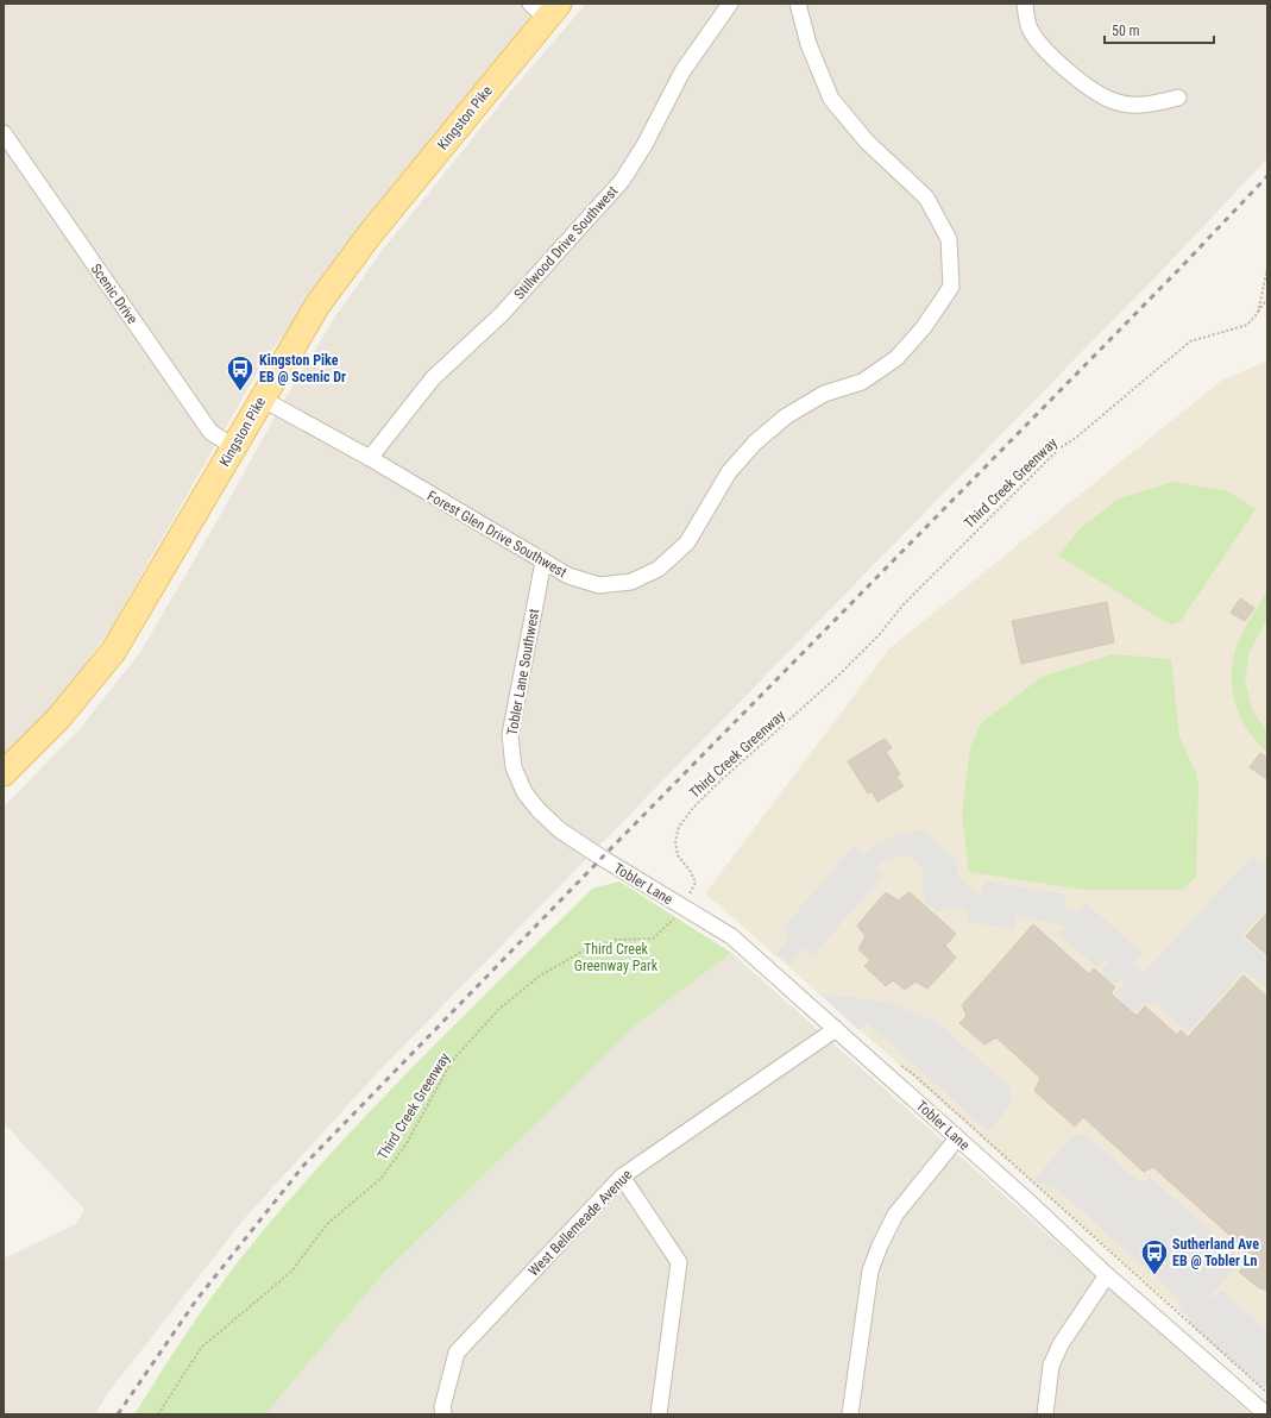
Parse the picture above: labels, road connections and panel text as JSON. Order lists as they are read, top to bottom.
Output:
{
  "streets": {
    "main road": ["Kingston Pike"],
    "street": [
      "Stillwood Drive Southwest",
      "Scenic Drive",
      "Forest Glen Drive Southwest",
      "Tobler Lane Southwest",
      "Tobler Lane",
      "West Bellemeade Avenue"
    ],
    "path": ["Third Creek Greenway"]
  },
  "crossings": [
    ["Kingston Pike", "Scenic Drive"],
    ["Kingston Pike", "Forest Glen Drive Southwest"],
    ["Stillwood Drive Southwest", "Forest Glen Drive Southwest"],
    ["Third Creek Greenway", "Tobler Lane"],
    ["Forest Glen Drive Southwest", "Tobler Lane Southwest"],
    ["Tobler Lane Southwest", "Tobler Lane"],
    ["Tobler Lane", "West Bellemeade Avenue"]
  ],
  "parks": ["Third Creek Greenway Park"],
  "places": {
    "bus stop": ["Kingston Pike EB @ Scenic Dr", "Sutherland Ave EB @ Tobler Ln"]
  },
  "scale_bar": "50 m"
}
